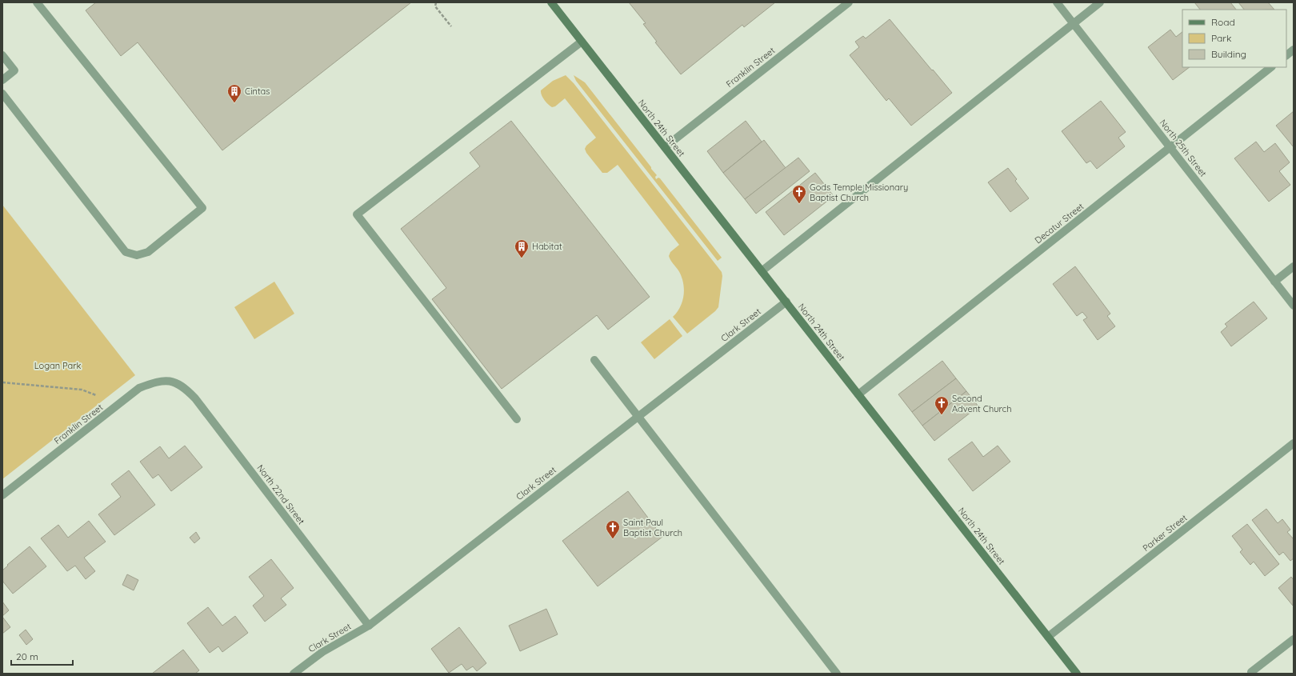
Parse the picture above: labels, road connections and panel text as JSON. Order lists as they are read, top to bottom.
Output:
{
  "streets": {
    "main road": ["North 24th Street"],
    "street": [
      "Franklin Street",
      "North 25th Street",
      "Decatur Street",
      "Clark Street",
      "North 22nd Street",
      "Parker Street"
    ]
  },
  "crossings": [
    ["Franklin Street", "North 24th Street"],
    ["Franklin Street", "North 22nd Street"],
    ["North 24th Street", "Decatur Street"],
    ["North 24th Street", "Clark Street"],
    ["North 24th Street", "Parker Street"],
    ["North 25th Street", "Decatur Street"],
    ["Clark Street", "North 22nd Street"]
  ],
  "parks": ["Logan Park"],
  "places": {
    "building": ["Cintas", "Habitat"],
    "church": ["Gods Temple Missionary Baptist Church", "Second Advent Church", "Saint Paul Baptist Church"]
  },
  "legend": ["Road", "Park", "Building"],
  "scale_bar": "20 m"
}
